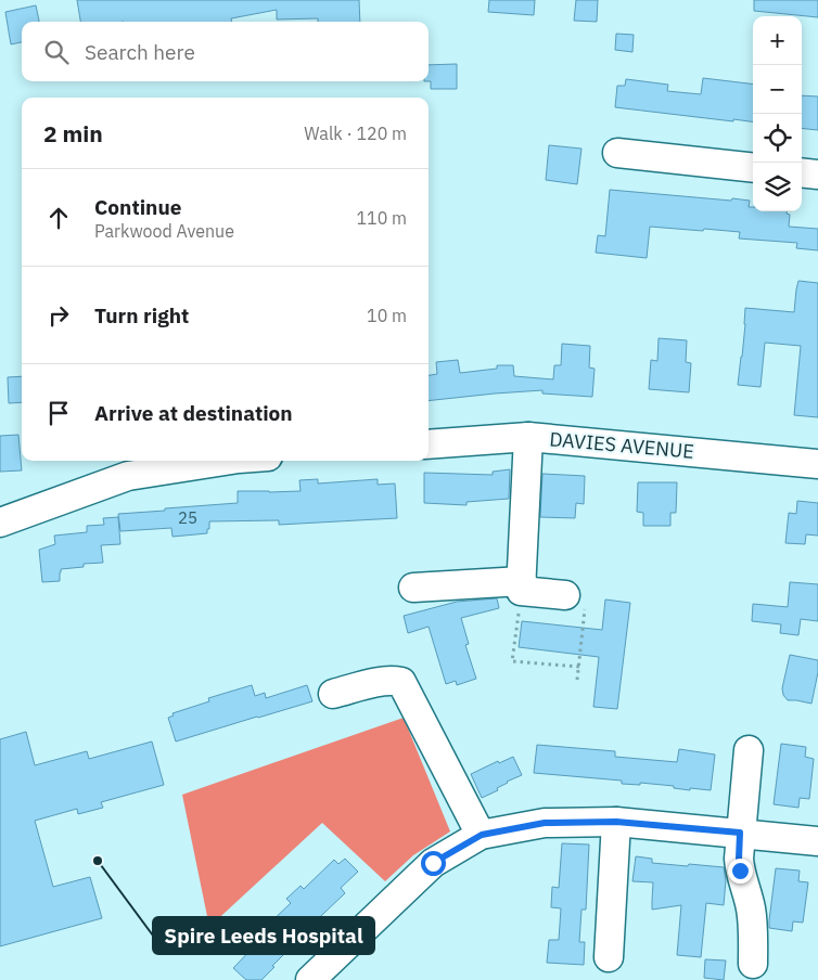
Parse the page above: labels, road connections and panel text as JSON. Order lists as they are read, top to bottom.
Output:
{
  "streets": {
    "street": ["DAVIES AVENUE"]
  },
  "places": ["Spire Leeds Hospital"],
  "house_numbers": ["25"],
  "page": {
    "map_buttons": ["+", "−"],
    "search": "Search here",
    "heading": ["2 min", "Walk · 120 m"],
    "list": [
      ["Continue", "Parkwood Avenue", "110 m"],
      ["Turn right", "10 m"],
      "Arrive at destination"
    ]
  }
}
